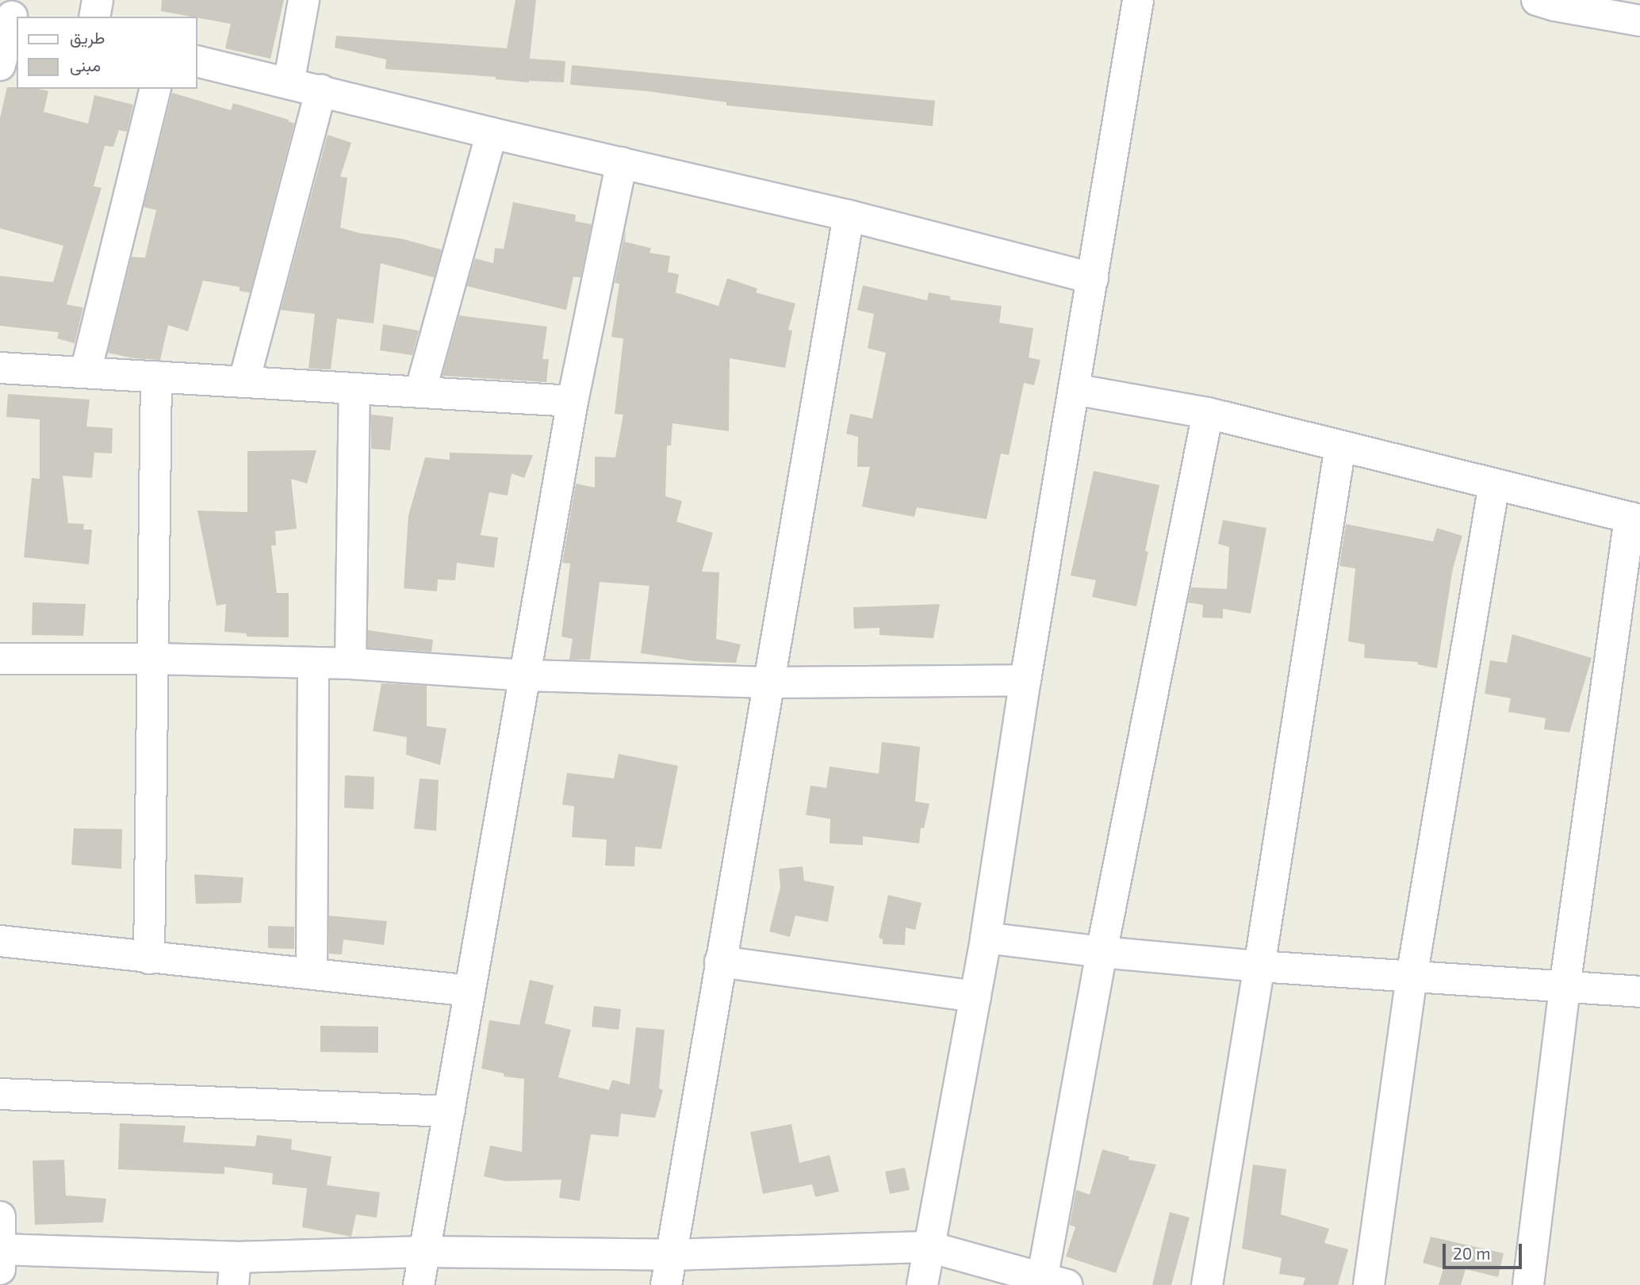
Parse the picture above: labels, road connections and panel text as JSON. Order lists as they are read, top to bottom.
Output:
{
  "legend": ["طريق", "مبنى"],
  "scale_bar": "20 m"
}
